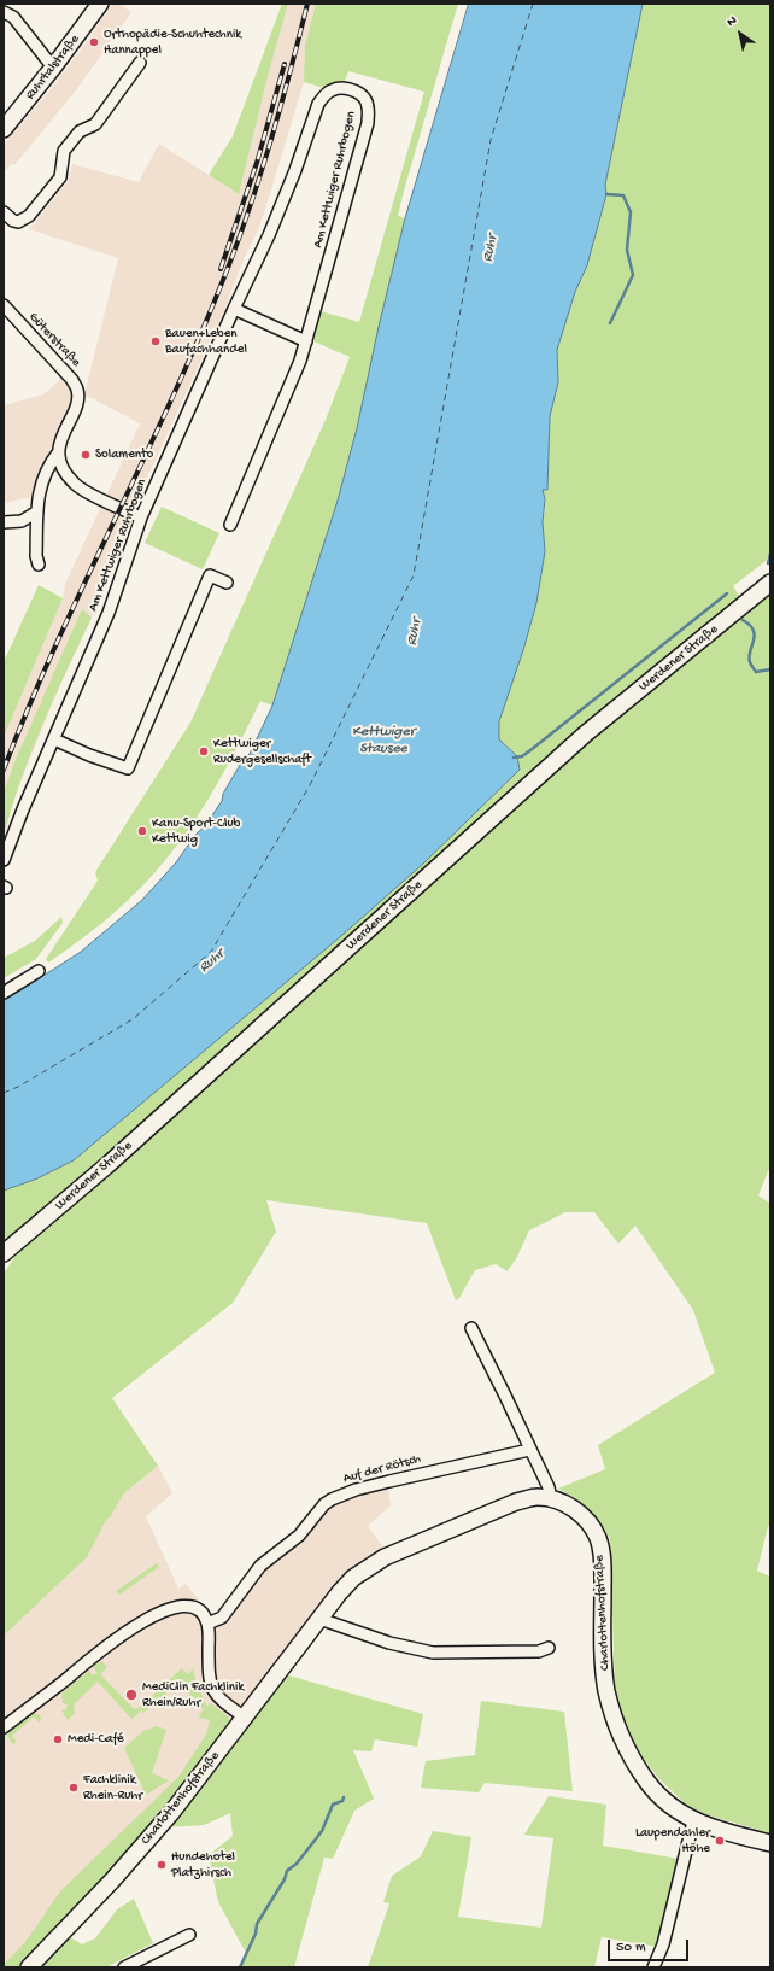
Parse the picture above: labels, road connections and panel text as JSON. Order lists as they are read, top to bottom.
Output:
{
  "streets": {
    "main road": ["Ruhrtalstraße", "Werdener Straße", "Charlottenhofstraße"],
    "street": ["Am Kettwiger Ruhrbogen", "Güterstraße", "Auf der Rötsch"]
  },
  "water": ["Ruhr", "Kettwiger Stausee"],
  "places": [
    "Orthopädie-Schuhtechnik Hannappel",
    "Bauen+Leben Baufachhandel",
    "Solamento",
    "Kettwiger Rudergesellschaft",
    "Kanu-Sport-Club Kettwig",
    "MediClin Fachklinik Rhein/Ruhr",
    "Medi-Café",
    "Fachklinik Rhein-Ruhr",
    "Laupendahler Höhe",
    "Hundehotel Platzhirsch"
  ],
  "scale_bar": "50 m",
  "north": "top left"
}
